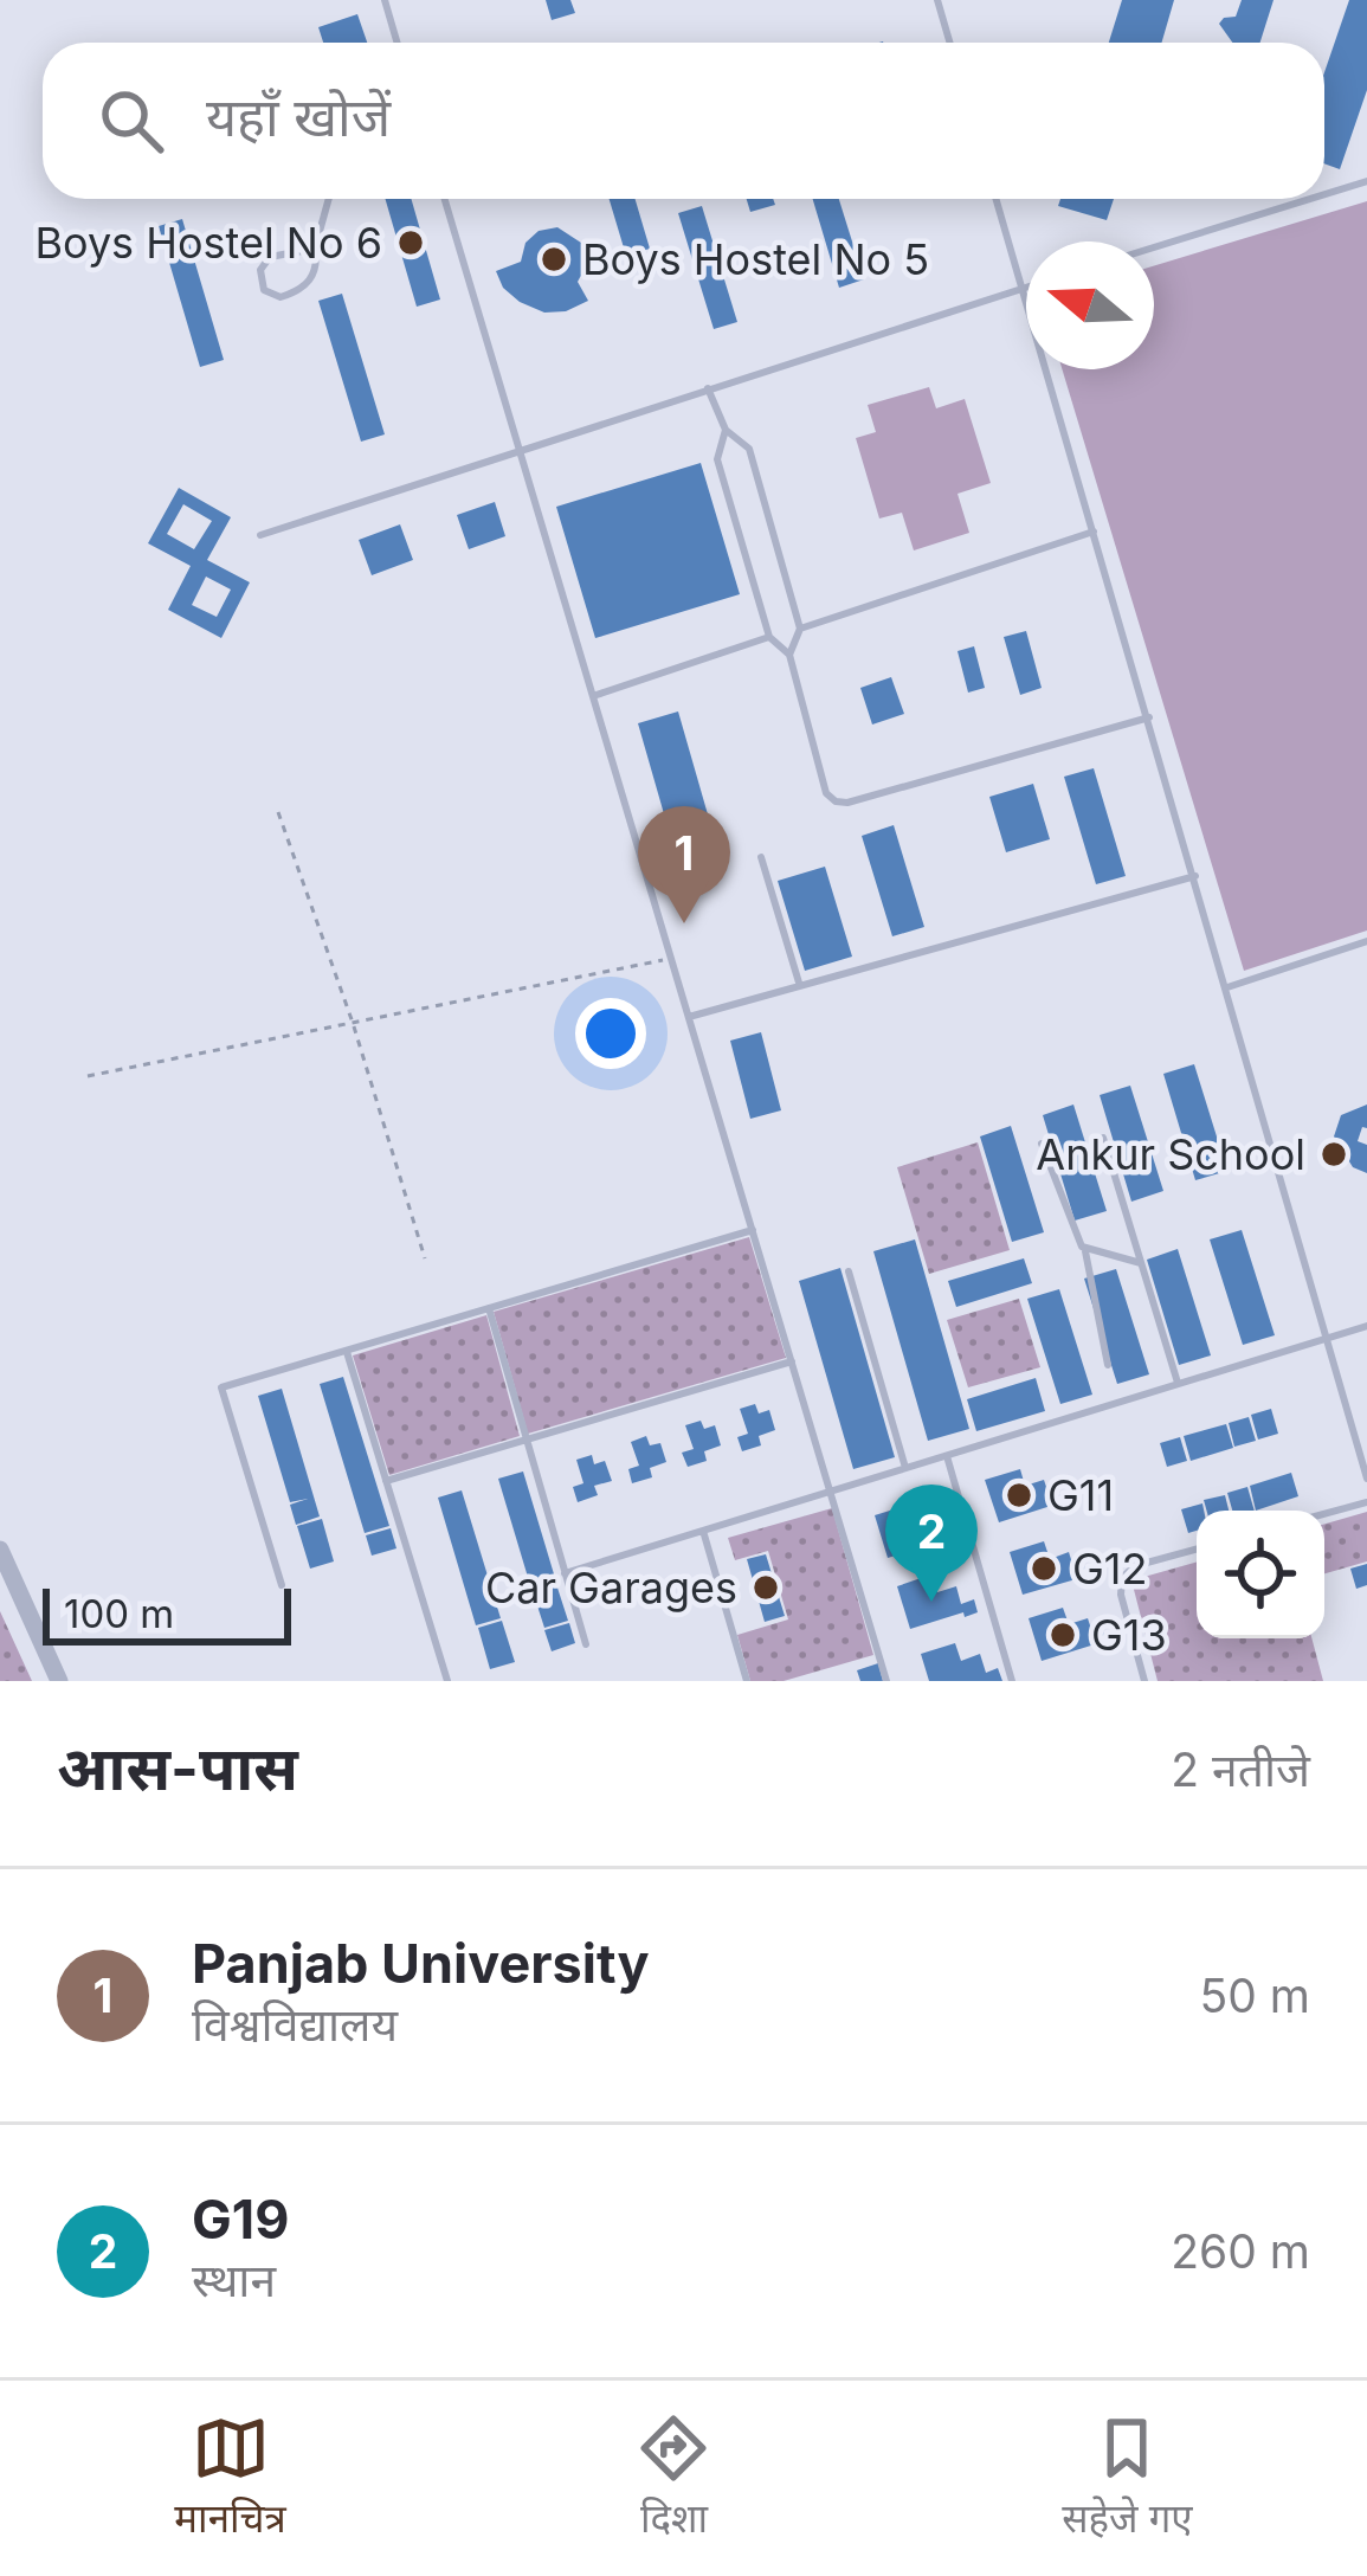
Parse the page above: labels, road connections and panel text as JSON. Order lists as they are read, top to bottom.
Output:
{
  "places": [
    "Boys Hostel No 6",
    "Boys Hostel No 5",
    "Ankur School",
    "G11",
    "G12",
    "Car Garages",
    "G13"
  ],
  "scale_bar": "100 m",
  "north": "left",
  "page": {
    "search": "यहाँ खोजें",
    "pins": ["1", "2"],
    "scale": "100 m",
    "heading": ["आस-पास", "2 नतीजे"],
    "list": [
      {
        "mark": "1",
        "name": "Panjab University",
        "note": "विश्वविद्यालय",
        "value": "50 m"
      },
      {
        "mark": "2",
        "name": "G19",
        "note": "स्थान",
        "value": "260 m"
      }
    ],
    "nav": ["मानचित्र", "दिशा", "सहेजे गए"]
  }
}
